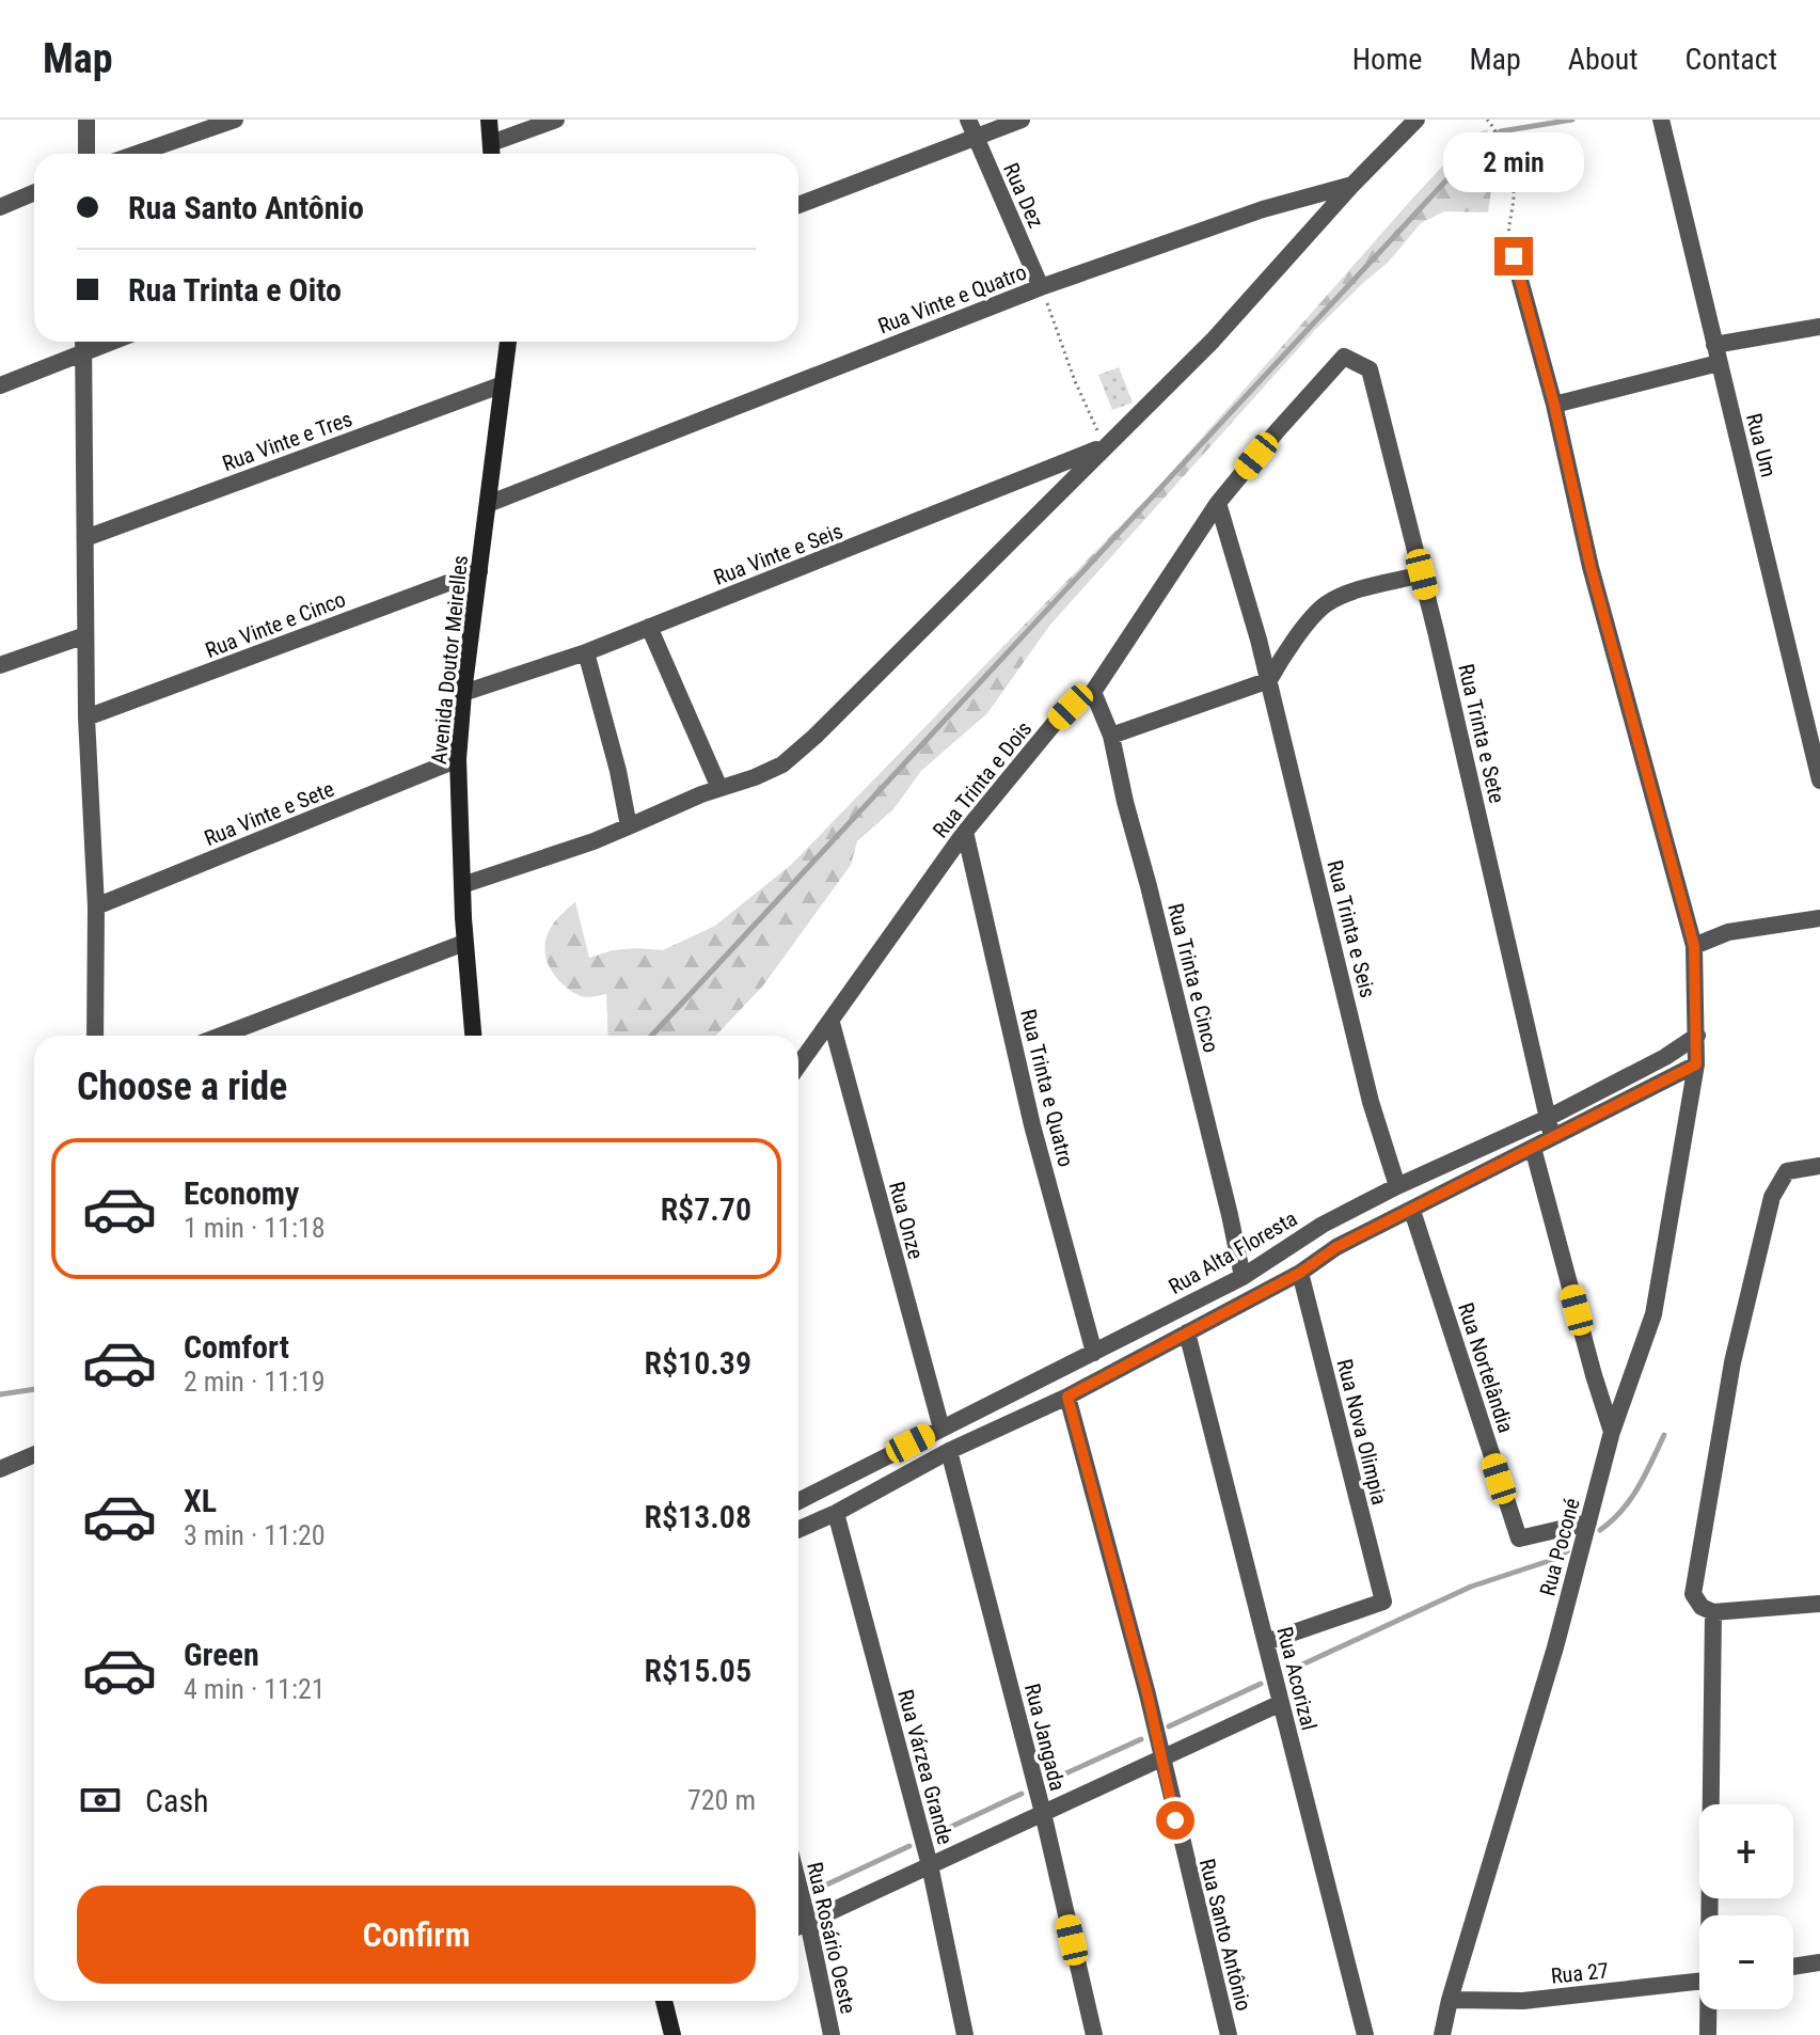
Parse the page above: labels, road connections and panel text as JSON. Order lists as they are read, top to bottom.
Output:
{
  "streets": {
    "street": [
      "Rua Dez",
      "Rua Vinte e Quatro",
      "Rua Vinte e Tres",
      "Rua Um",
      "Rua Vinte e Seis",
      "Rua Vinte e Cinco",
      "Avenida Doutor Meirelles",
      "Rua Trinta e Sete",
      "Rua Trinta e Dois",
      "Rua Vinte e Sete",
      "Rua Trinta e Seis",
      "Rua Trinta e Cinco",
      "Rua Trinta e Quatro",
      "Rua Onze",
      "Rua Alta Floresta",
      "Rua Nortelândia",
      "Rua Nova Olimpia",
      "Rua Poconé",
      "Rua Acorizal",
      "Rua Jangada",
      "Rua Várzea Grande",
      "Rua Santo Antônio",
      "Rua Rosário Oeste",
      "Rua 27"
    ]
  },
  "crossings": [
    ["Rua Dez", "Rua Vinte e Quatro"],
    ["Rua Vinte e Quatro", "Avenida Doutor Meirelles"],
    ["Rua Vinte e Tres", "Avenida Doutor Meirelles"],
    ["Rua Vinte e Seis", "Avenida Doutor Meirelles"],
    ["Rua Vinte e Cinco", "Avenida Doutor Meirelles"],
    ["Avenida Doutor Meirelles", "Rua Vinte e Sete"],
    ["Rua Trinta e Sete", "Rua Trinta e Dois"],
    ["Rua Trinta e Sete", "Rua Alta Floresta"],
    ["Rua Trinta e Dois", "Rua Trinta e Cinco"],
    ["Rua Trinta e Dois", "Rua Trinta e Quatro"],
    ["Rua Trinta e Dois", "Rua Onze"],
    ["Rua Trinta e Seis", "Rua Alta Floresta"],
    ["Rua Trinta e Cinco", "Rua Alta Floresta"],
    ["Rua Trinta e Quatro", "Rua Alta Floresta"],
    ["Rua Onze", "Rua Alta Floresta"],
    ["Rua Alta Floresta", "Rua Poconé"],
    ["Rua Nortelândia", "Rua Poconé"],
    ["Rua Nova Olimpia", "Rua Acorizal"],
    ["Rua Poconé", "Rua 27"]
  ],
  "page": {
    "header": "Map",
    "nav": [
      "Home",
      "Map",
      "About",
      "Contact"
    ],
    "bubble": "2 min",
    "banner": ["Rua Santo Antônio", "Rua Trinta e Oito"],
    "heading": "Choose a ride",
    "list": [
      {
        "name": "Economy",
        "note": "1 min · 11:18",
        "value": "R$7.70"
      },
      {
        "name": "Comfort",
        "note": "2 min · 11:19",
        "value": "R$10.39"
      },
      {
        "name": "XL",
        "note": "3 min · 11:20",
        "value": "R$13.08"
      },
      {
        "name": "Green",
        "note": "4 min · 11:21",
        "value": "R$15.05"
      }
    ],
    "pay": ["Cash", "720 m"],
    "map_buttons": ["+", "−"],
    "buttons": "Confirm"
  }
}
